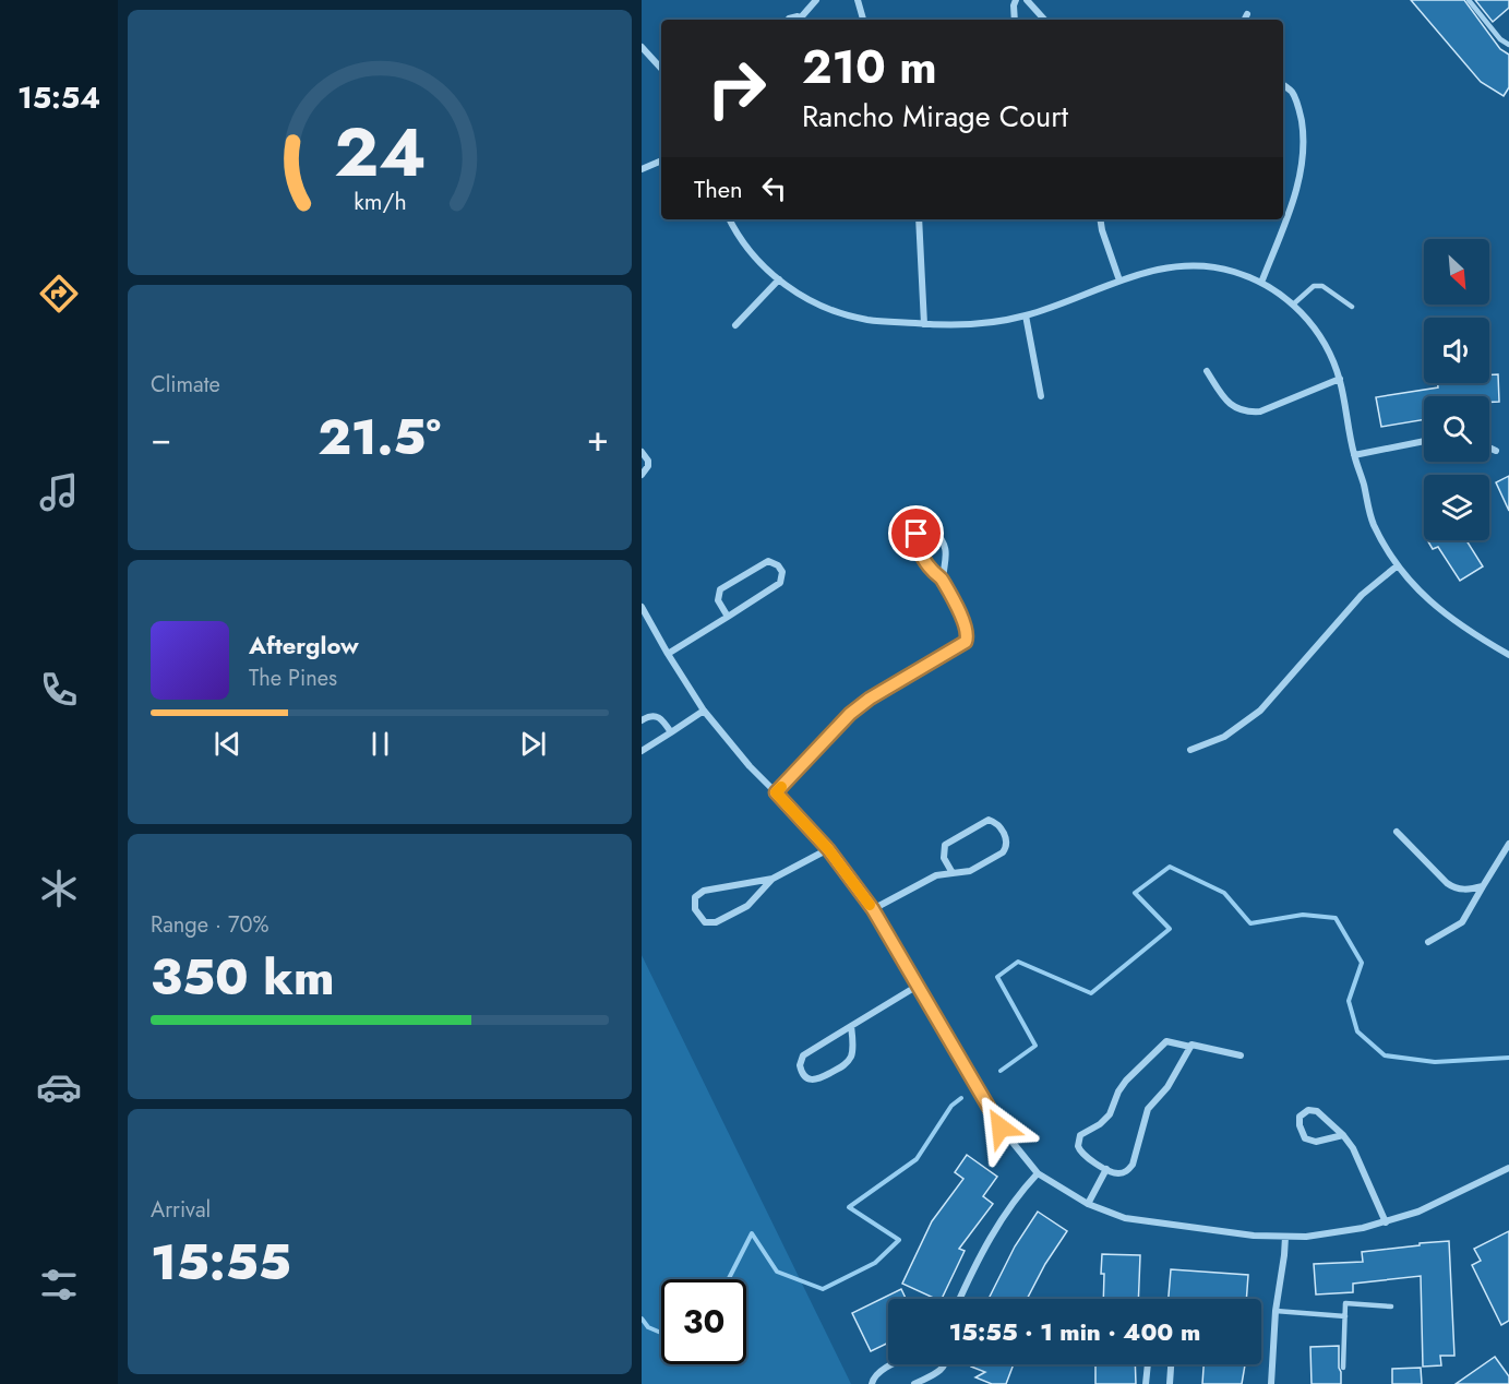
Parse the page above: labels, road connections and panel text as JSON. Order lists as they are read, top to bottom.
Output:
{
  "north": "bottom right",
  "page": {
    "tabs": "15:54",
    "turn": ["210 m", "Rancho Mirage Court"],
    "then": "Then",
    "tile": [
      "Climate",
      ["Range · 70%", "350 km"],
      ["Arrival", "15:55"]
    ],
    "heat": ["−", "21.5°", "+"],
    "song": ["Afterglow", "The Pines"],
    "limit": "30",
    "trip": "15:55 · 1 min · 400 m",
    "gauge": ["24", "km/h"]
  }
}
